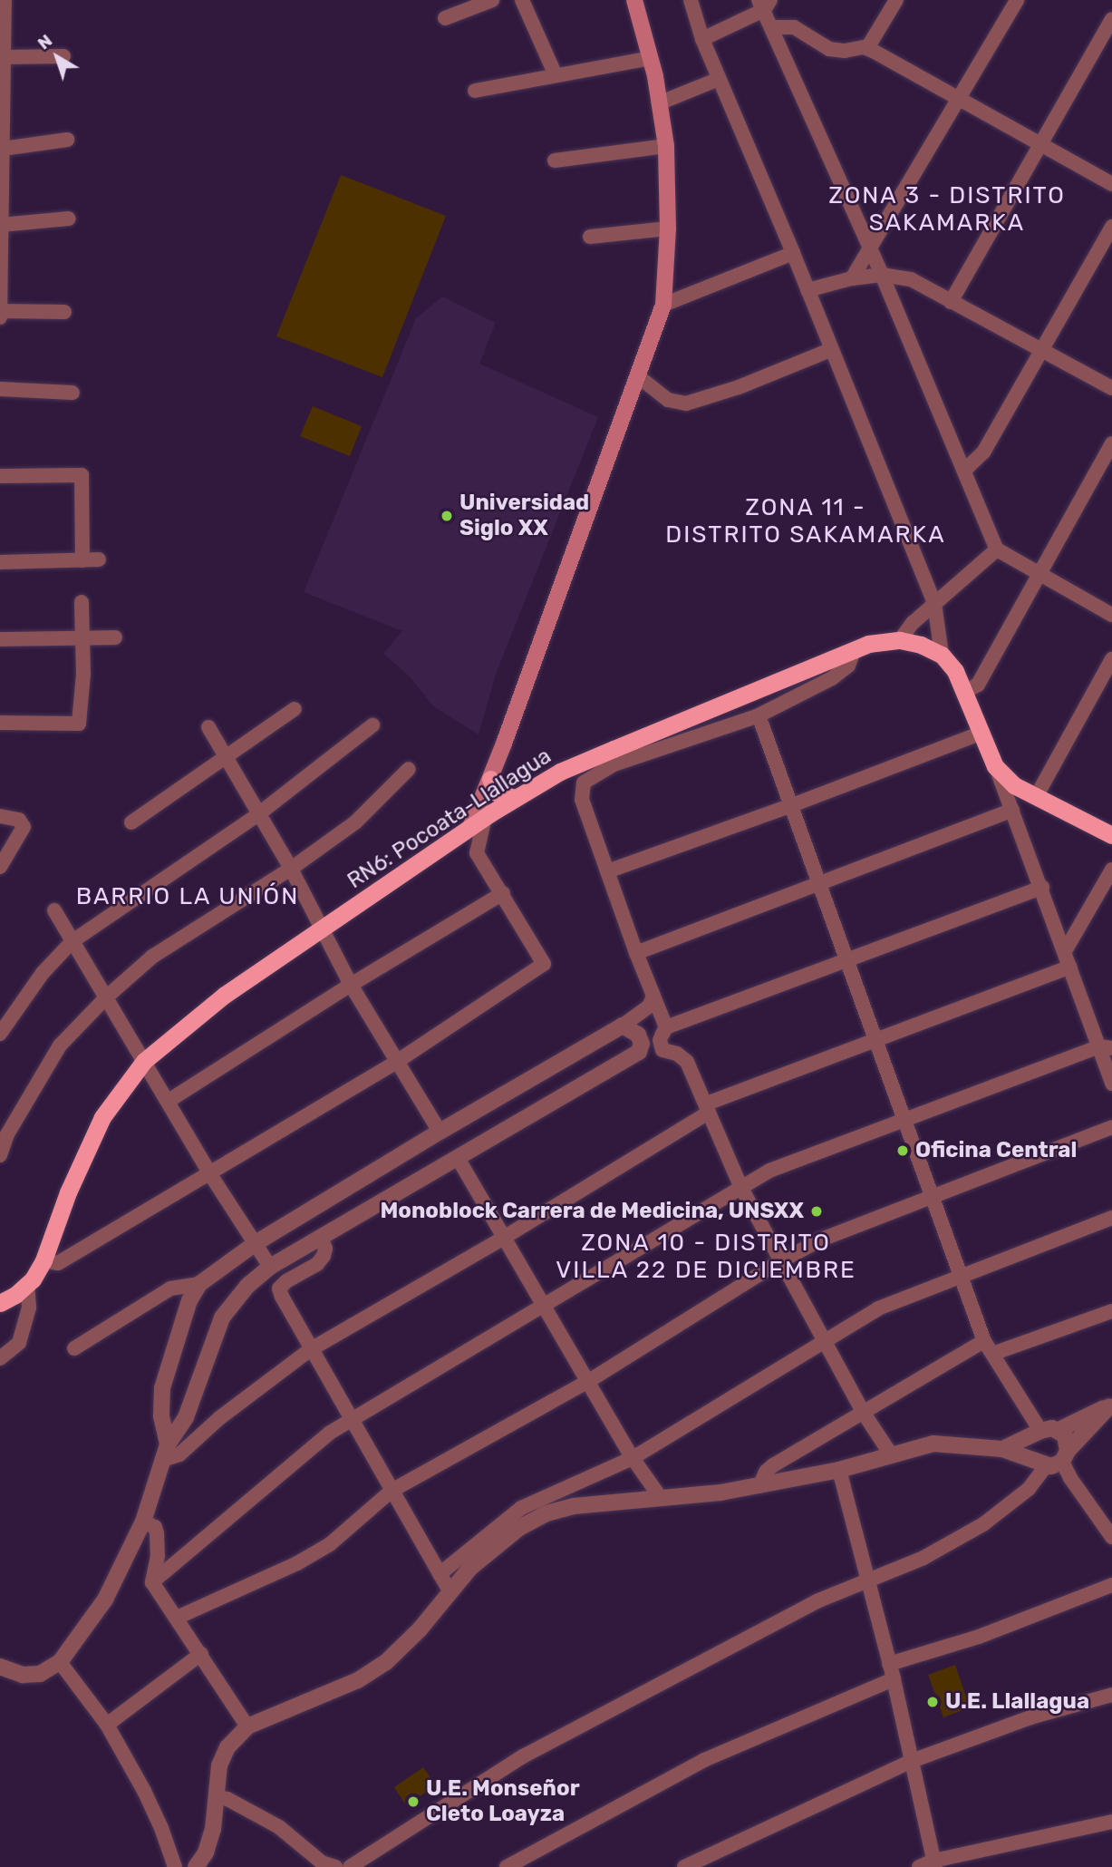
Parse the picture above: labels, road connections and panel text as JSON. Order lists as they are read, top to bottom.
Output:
{
  "streets": {
    "highway": ["RN6: Pocoata-Llallagua"]
  },
  "districts": [
    "ZONA 3 - DISTRITO SAKAMARKA",
    "ZONA 11 - DISTRITO SAKAMARKA",
    "BARRIO LA UNIÓN",
    "ZONA 10 - DISTRITO VILLA 22 DE DICIEMBRE"
  ],
  "places": [
    "Universidad Siglo XX",
    "Oficina Central",
    "Monoblock Carrera de Medicina, UNSXX",
    "U.E. Llallagua",
    "U.E. Monseñor Cleto Loayza"
  ],
  "north": "top left"
}
